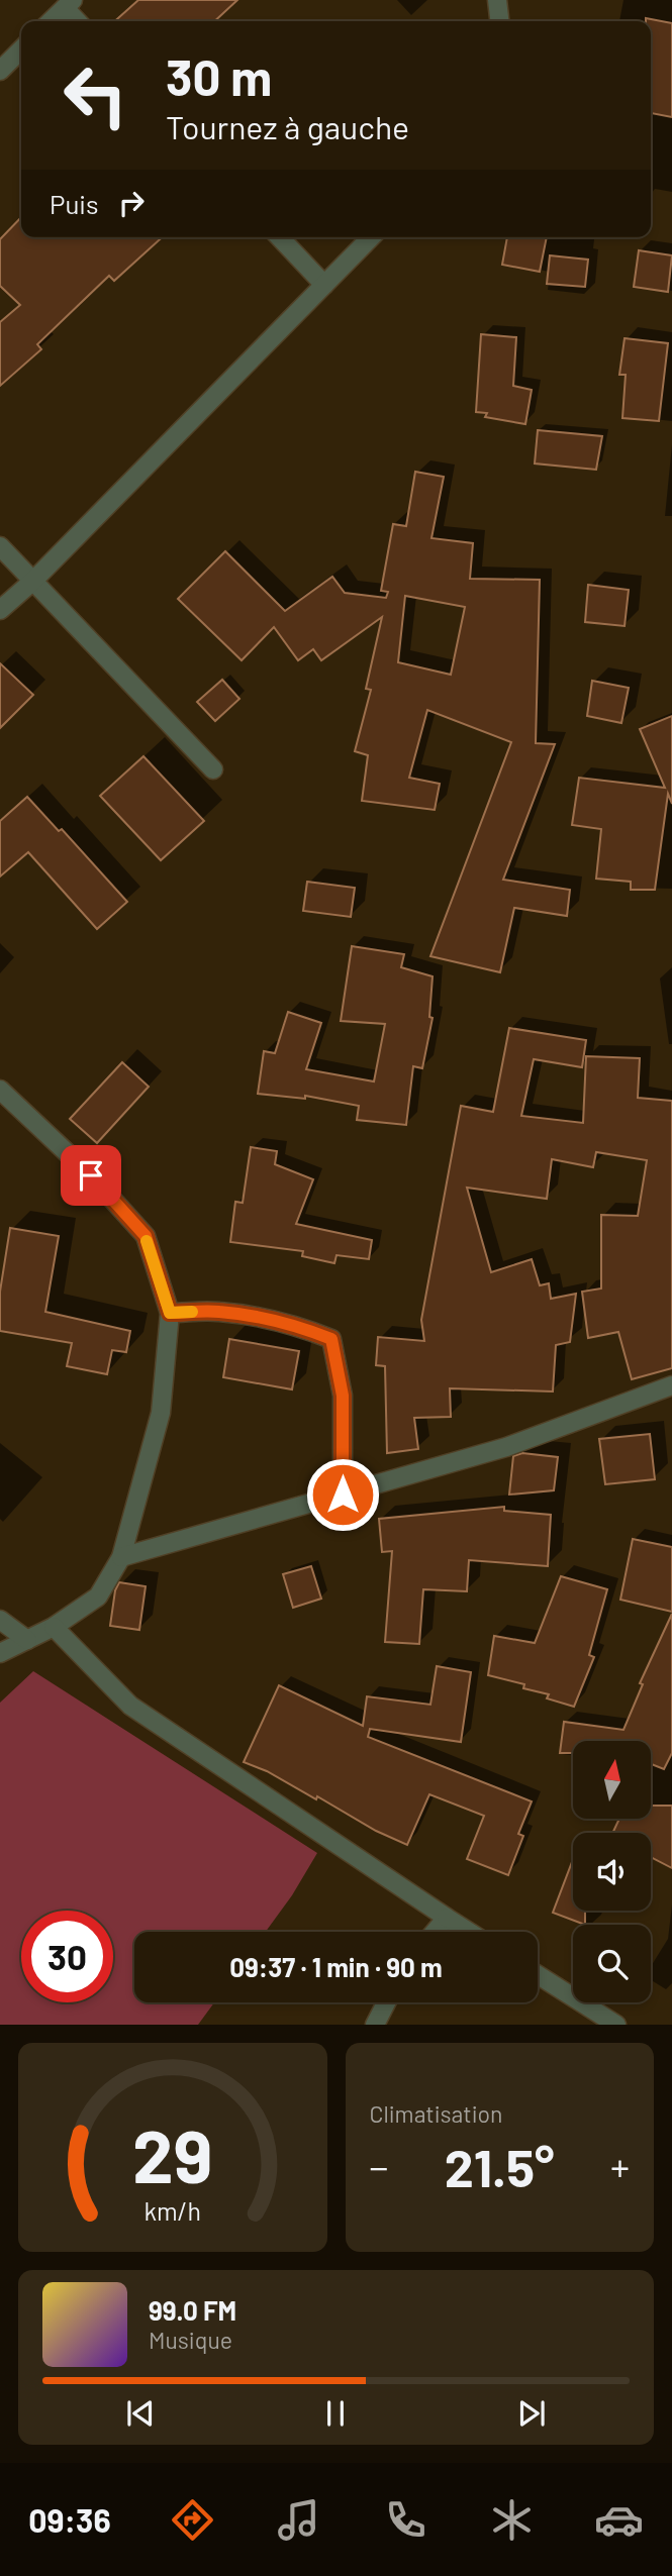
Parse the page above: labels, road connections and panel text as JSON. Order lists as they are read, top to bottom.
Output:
{
  "north": "top",
  "page": {
    "turn": ["30 m", "Tournez à gauche"],
    "then": "Puis",
    "limit": "30",
    "trip": "09:37 · 1 min · 90 m",
    "tile": "Climatisation",
    "heat": ["−", "21.5°", "+"],
    "song": ["99.0 FM", "Musique"],
    "tabs": "09:36",
    "gauge": ["29", "km/h"]
  }
}
